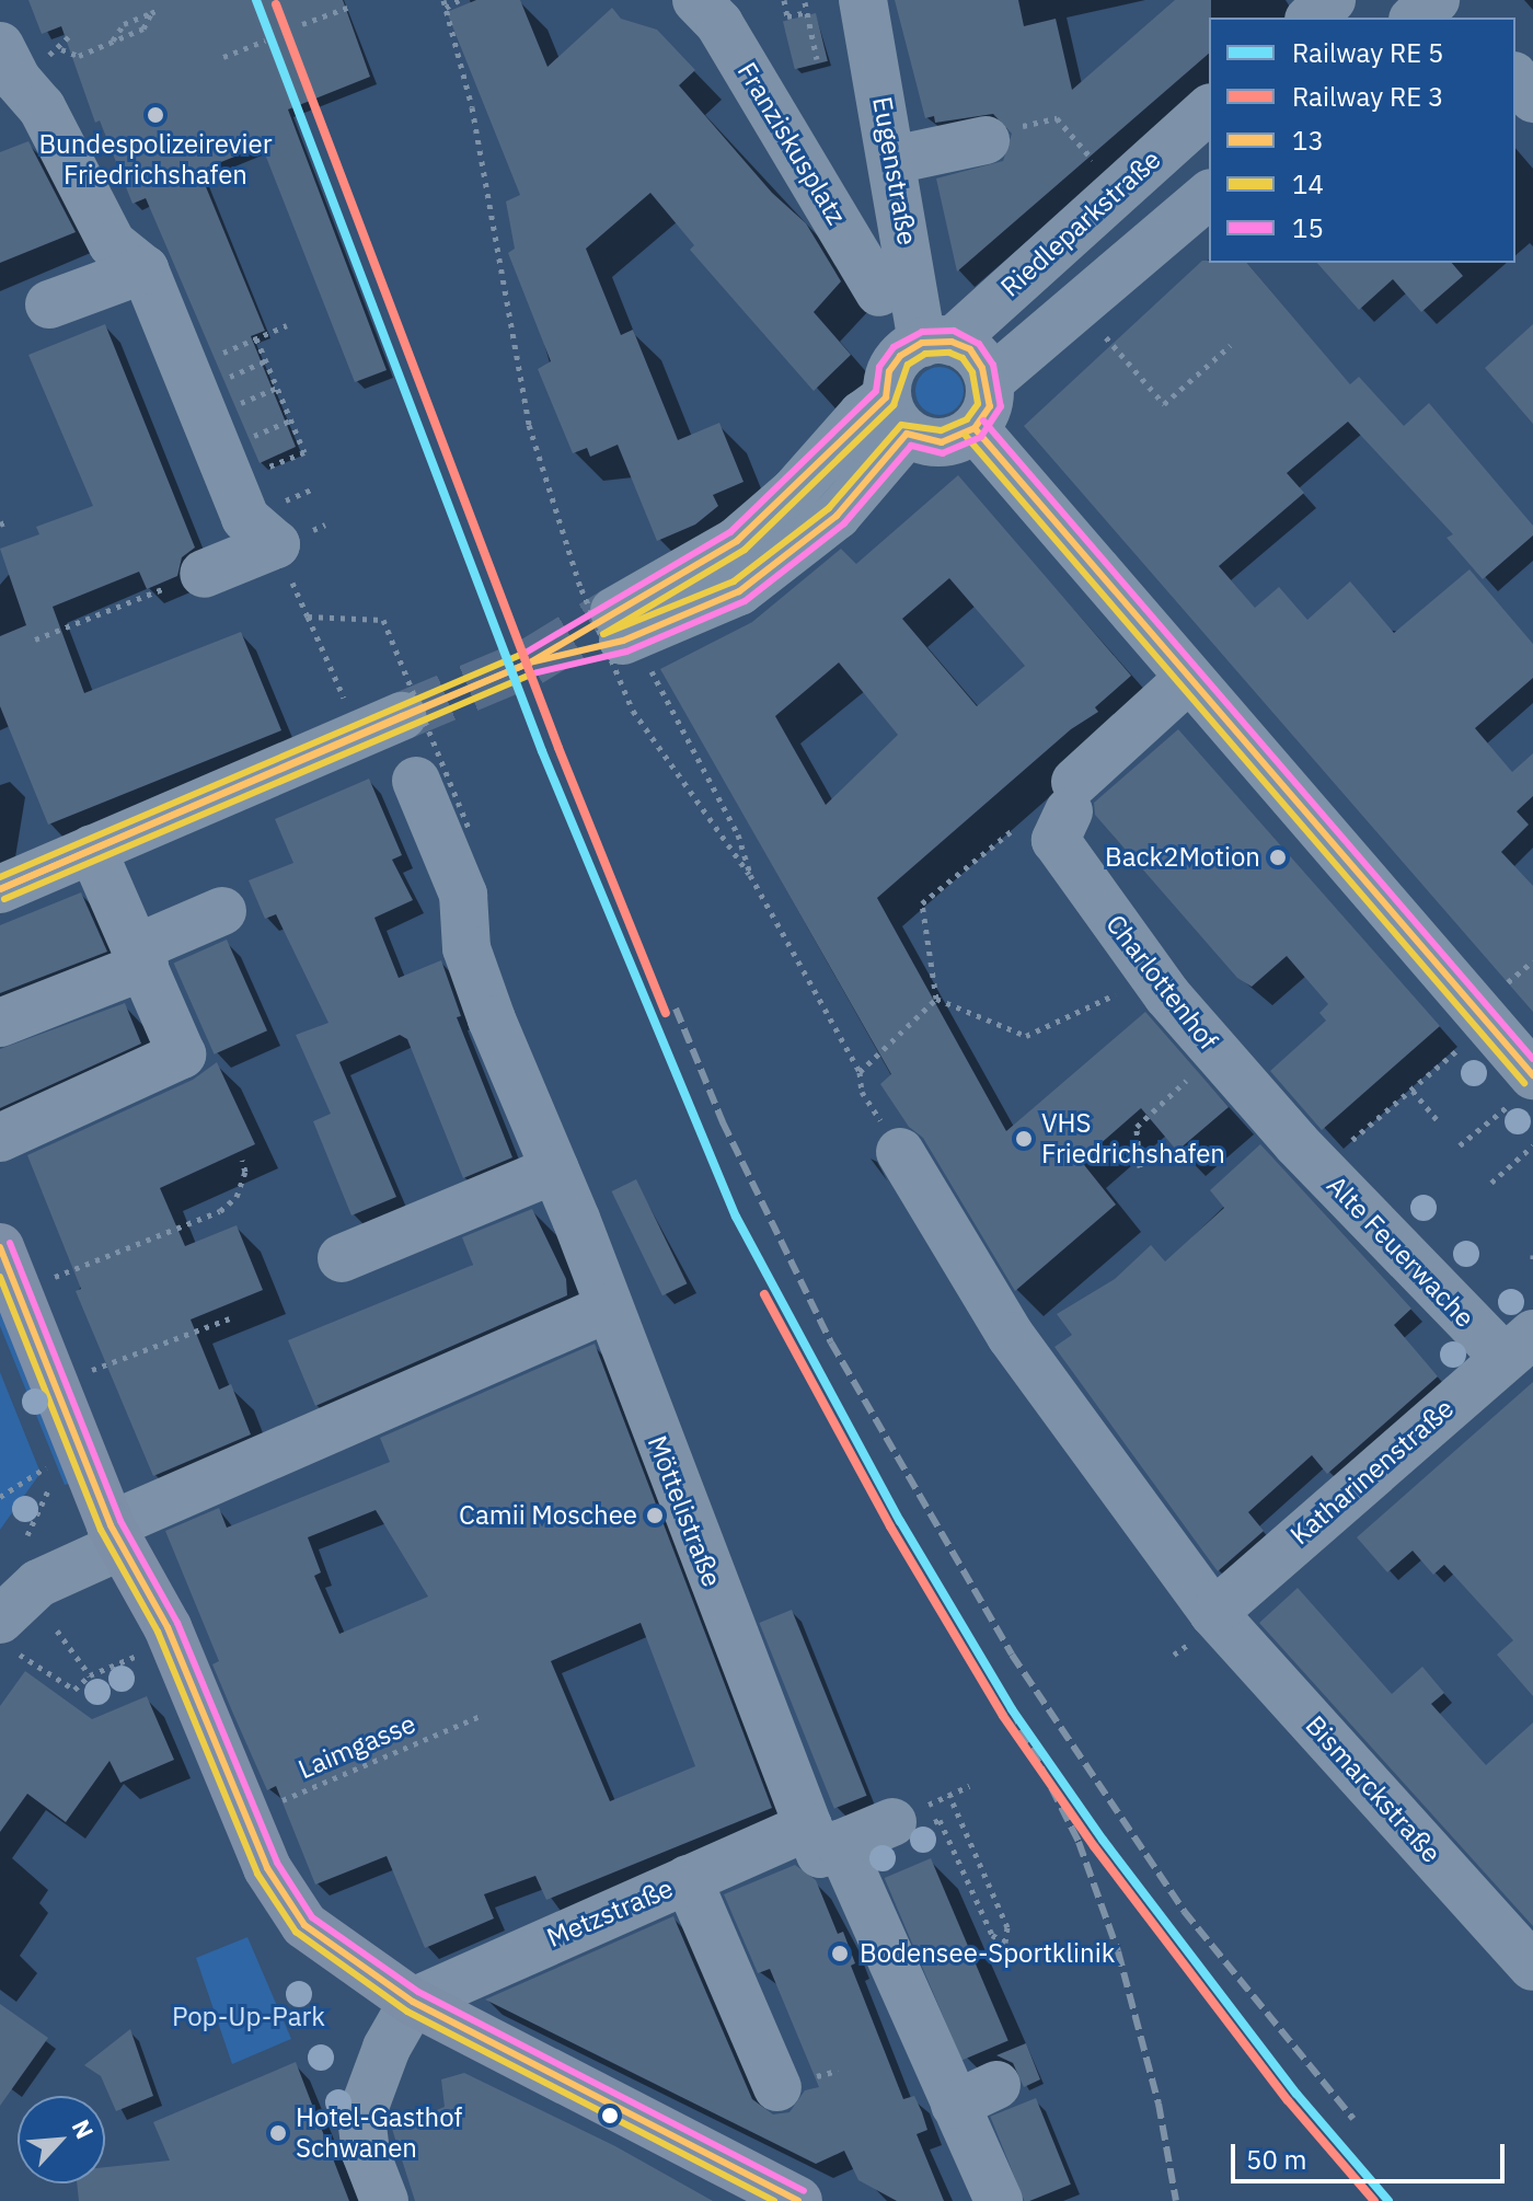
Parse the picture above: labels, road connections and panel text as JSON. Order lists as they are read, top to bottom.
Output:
{
  "streets": {
    "street": [
      "Franziskusplatz",
      "Eugenstraße",
      "Riedleparkstraße",
      "Charlottenhof",
      "Alte Feuerwache",
      "Katharinenstraße",
      "Möttelistraße",
      "Bismarckstraße",
      "Metzstraße"
    ],
    "path": ["Laimgasse"]
  },
  "crossings": [
    ["Eugenstraße", "Riedleparkstraße"],
    ["Charlottenhof", "Alte Feuerwache"],
    ["Alte Feuerwache", "Katharinenstraße"],
    ["Katharinenstraße", "Bismarckstraße"],
    ["Möttelistraße", "Metzstraße"]
  ],
  "parks": ["Pop-Up-Park"],
  "places": [
    "Bundespolizeirevier Friedrichshafen",
    "Back2Motion",
    "VHS Friedrichshafen",
    "Camii Moschee",
    "Bodensee-Sportklinik",
    "Hotel-Gasthof Schwanen"
  ],
  "lines": ["transit line 15", "transit line 13", "transit line 14"],
  "legend": [
    "Railway RE 5",
    "Railway RE 3",
    "13",
    "14",
    "15"
  ],
  "scale_bar": "50 m",
  "north": "top right"
}
